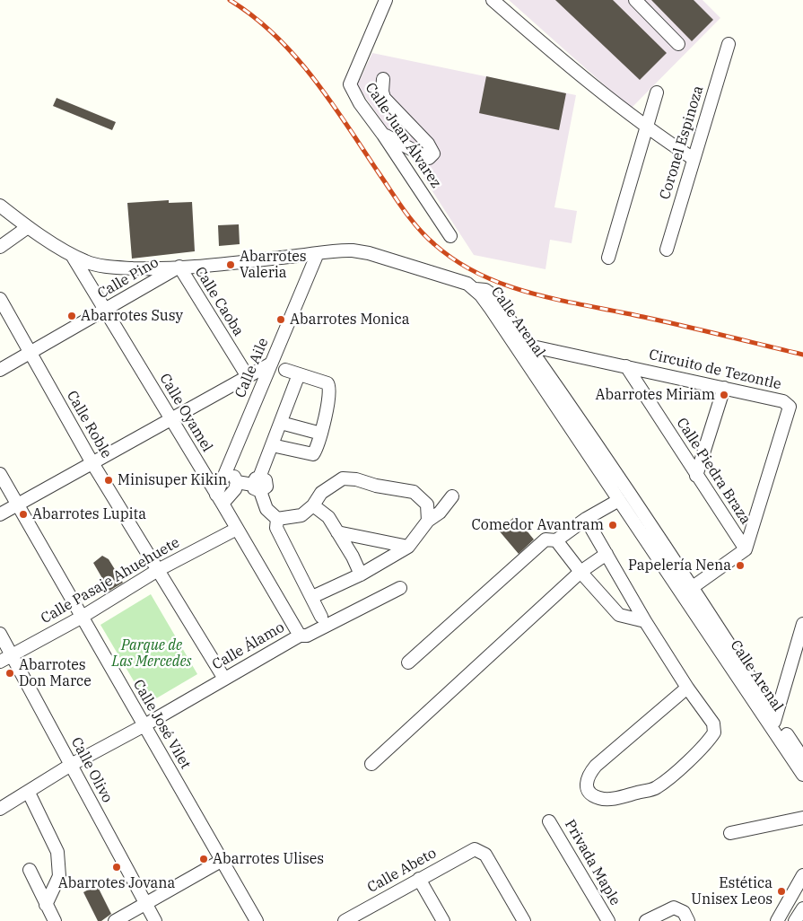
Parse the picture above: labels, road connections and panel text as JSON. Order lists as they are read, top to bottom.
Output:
{
  "streets": {
    "street": [
      "Calle Juan Álvarez",
      "Coronel Espinoza",
      "Calle Pino",
      "Calle Caoba",
      "Calle Arenal",
      "Calle Aile",
      "Circuito de Tezontle",
      "Calle Oyamel",
      "Calle Roble",
      "Calle Piedra Braza",
      "Calle Pasaje Ahuehuete",
      "Calle Álamo",
      "Calle José Vilet",
      "Calle Olivo",
      "Privada Maple",
      "Calle Abeto"
    ]
  },
  "crossings": [
    ["Calle Pino", "Calle Caoba"],
    ["Calle Pino", "Calle Oyamel"],
    ["Calle Pino", "Calle Roble"],
    ["Calle Arenal", "Circuito de Tezontle"],
    ["Calle Aile", "Calle Oyamel"],
    ["Circuito de Tezontle", "Calle Piedra Braza"],
    ["Calle Oyamel", "Calle Pasaje Ahuehuete"],
    ["Calle Oyamel", "Calle Álamo"],
    ["Calle Roble", "Calle Pasaje Ahuehuete"],
    ["Calle Roble", "Calle Álamo"],
    ["Calle Pasaje Ahuehuete", "Calle José Vilet"],
    ["Calle Pasaje Ahuehuete", "Calle Olivo"],
    ["Calle Álamo", "Calle José Vilet"],
    ["Calle Álamo", "Calle Olivo"]
  ],
  "parks": ["Parque de Las Mercedes"],
  "places": [
    "Abarrotes Valeria",
    "Abarrotes Susy",
    "Abarrotes Monica",
    "Abarrotes Miriam",
    "Minisuper Kikin",
    "Abarrotes Lupita",
    "Comedor Avantram",
    "Papelería Nena",
    "Abarrotes Don Marce",
    "Abarrotes Ulises",
    "Abarrotes Jovana",
    "Estética Unisex Leos"
  ]
}
